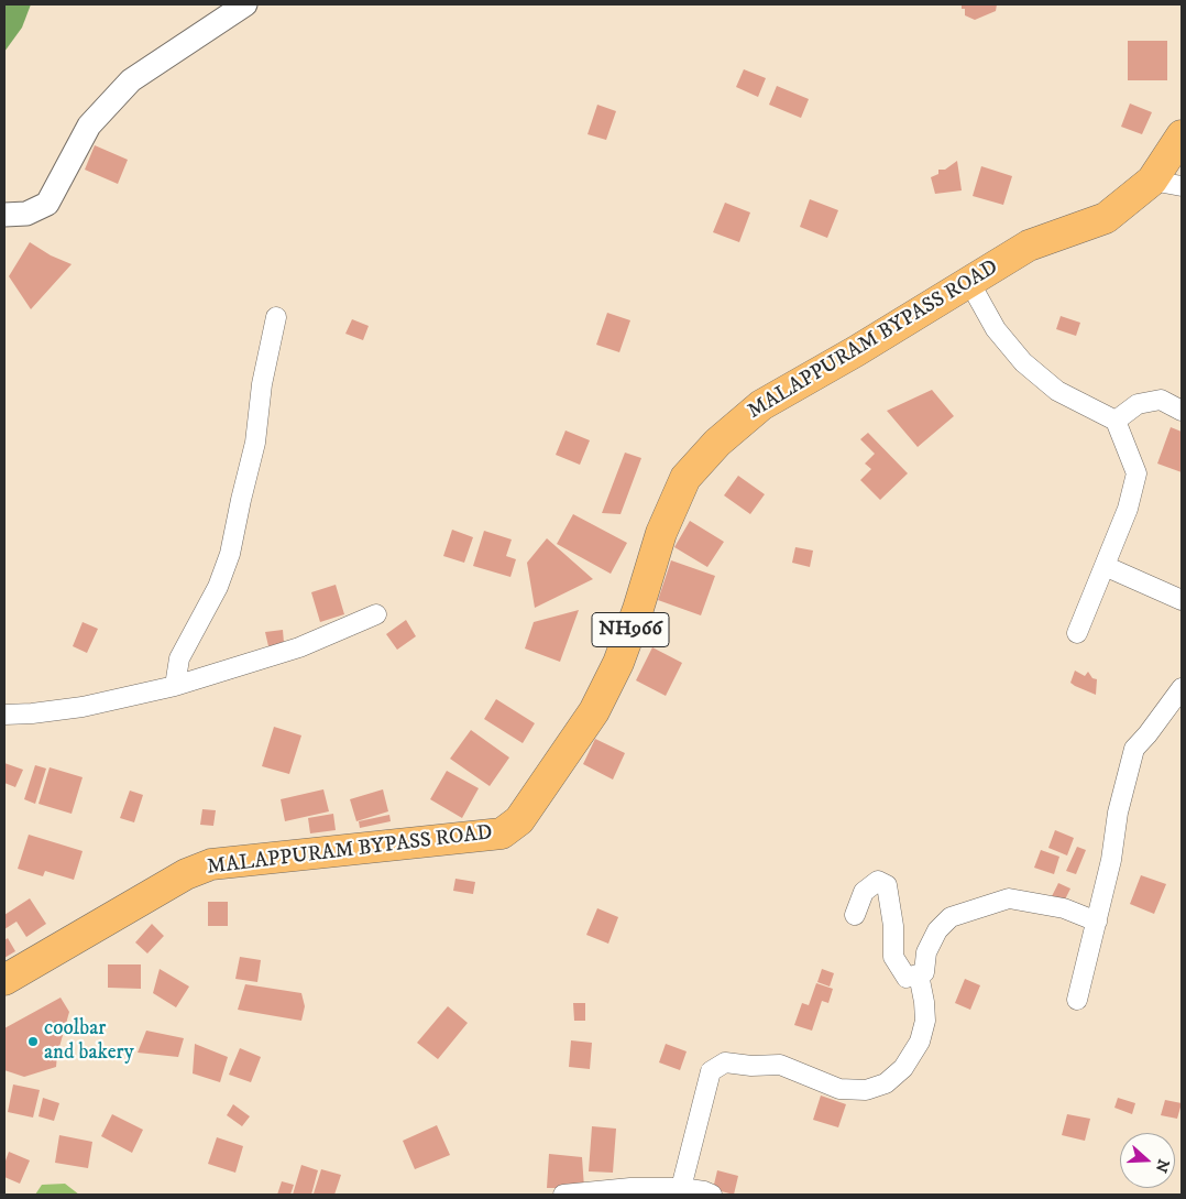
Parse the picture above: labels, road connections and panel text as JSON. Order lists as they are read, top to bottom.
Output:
{
  "streets": {
    "highway": ["MALAPPURAM BYPASS ROAD", "NH966"]
  },
  "places": ["coolbar and bakery"],
  "north": "right"
}
